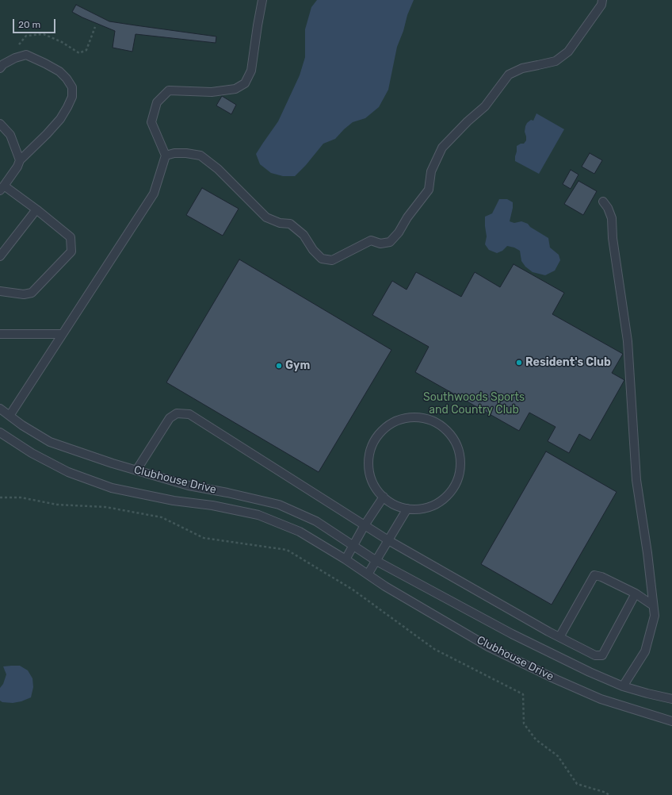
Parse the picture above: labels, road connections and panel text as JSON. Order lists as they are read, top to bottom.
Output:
{
  "streets": {
    "lane": ["Clubhouse Drive"]
  },
  "parks": ["Southwoods Sports and Country Club"],
  "places": ["Resident's Club", "Gym"],
  "scale_bar": "20 m"
}
